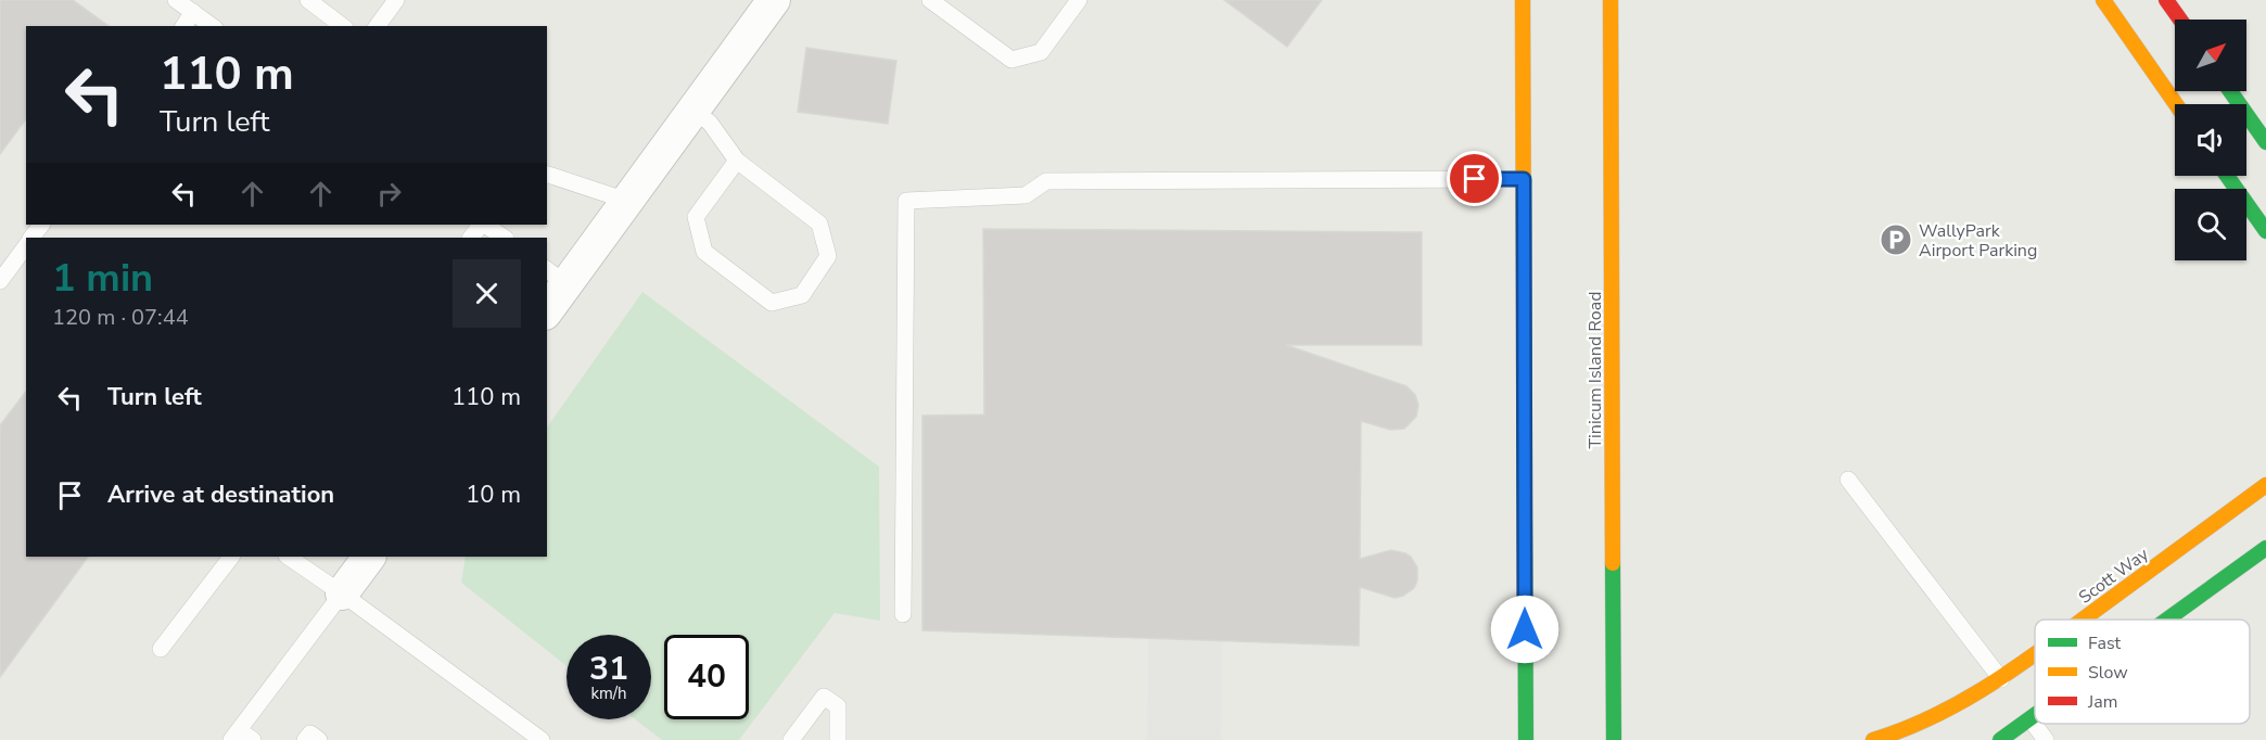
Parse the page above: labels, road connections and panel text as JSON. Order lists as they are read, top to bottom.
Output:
{
  "streets": {
    "street": ["Tinicum Island Road", "Scott Way"]
  },
  "places": {
    "parking": ["WallyPark Airport Parking"]
  },
  "legend": ["Fast", "Slow", "Jam"],
  "north": "top right",
  "page": {
    "turn": ["110 m", "Turn left"],
    "heading": ["1 min", "120 m · 07:44"],
    "list": [
      {
        "name": "Turn left",
        "value": "110 m"
      },
      {
        "name": "Arrive at destination",
        "value": "10 m"
      }
    ],
    "speed": "31 km/h",
    "limit": "40"
  }
}
